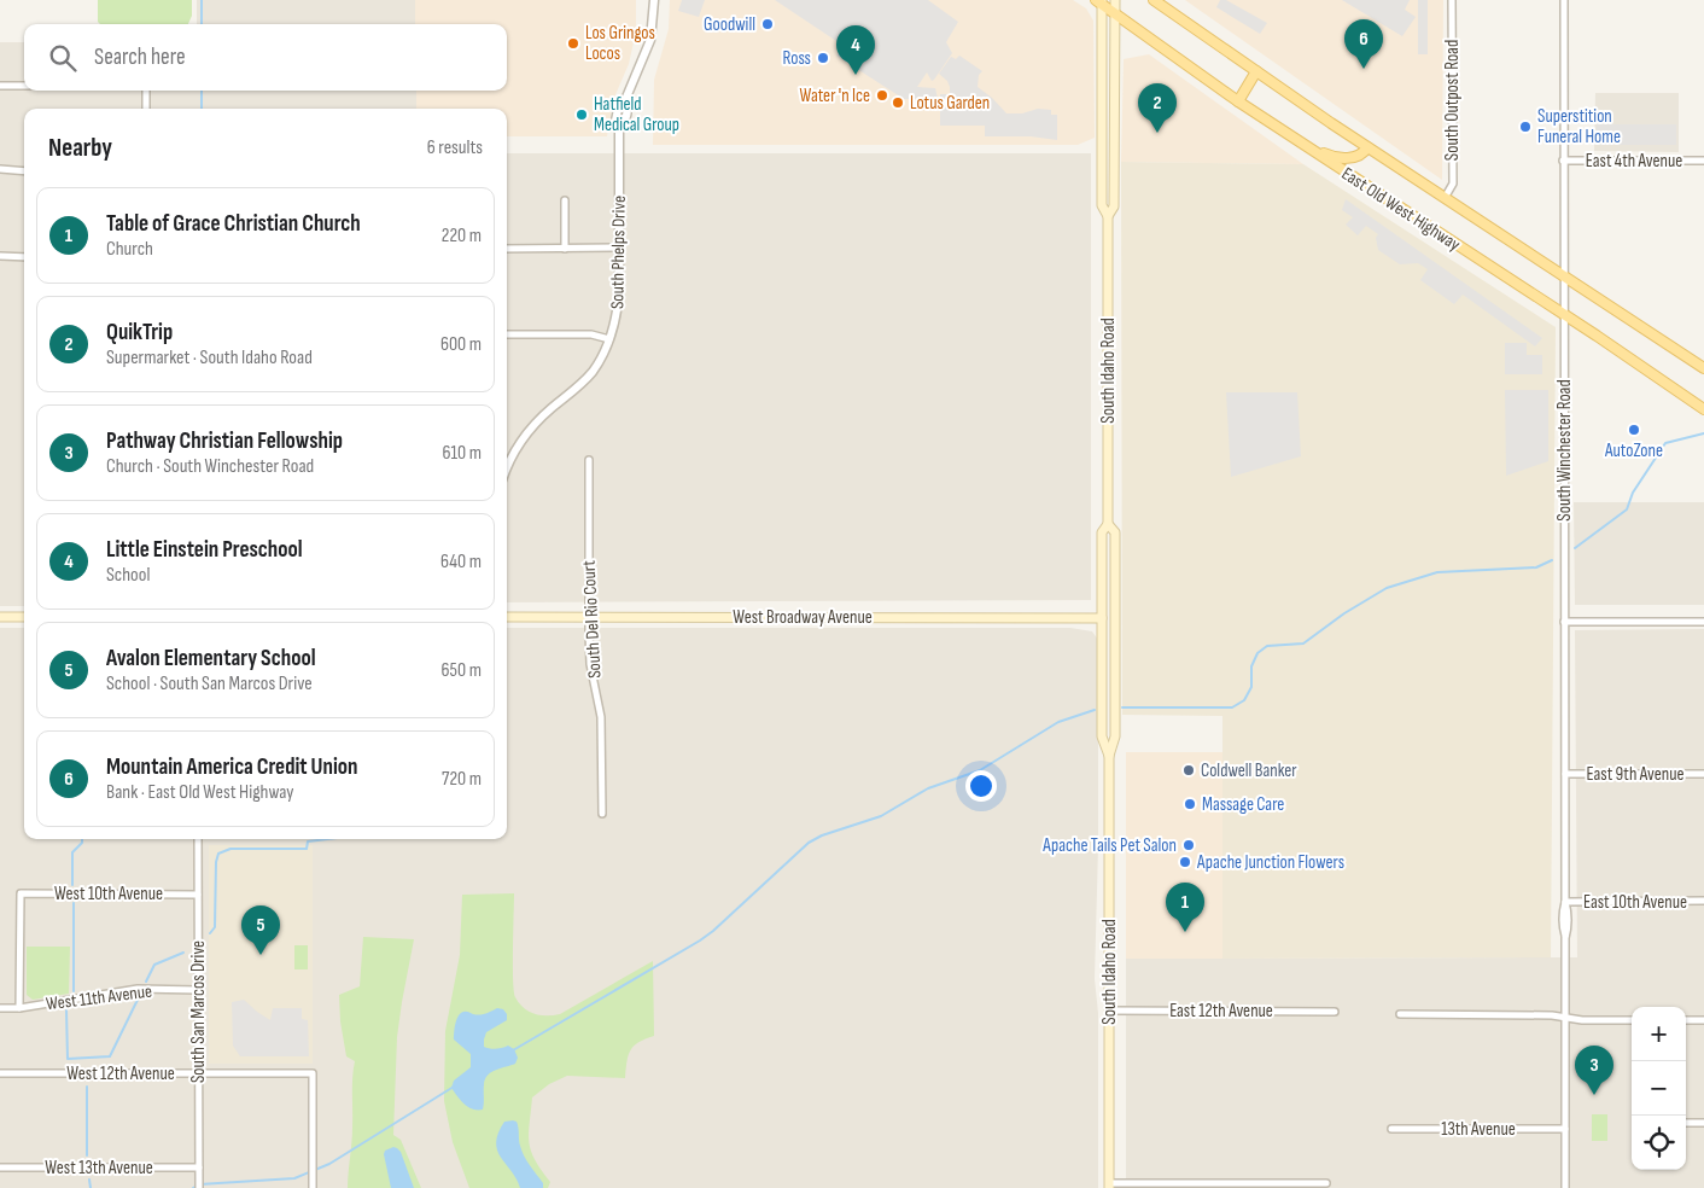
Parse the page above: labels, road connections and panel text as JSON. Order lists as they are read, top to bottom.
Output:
{
  "streets": {
    "main road": ["East Old West Highway", "South Idaho Road", "West Broadway Avenue"],
    "street": [
      "South Outpost Road",
      "East 4th Avenue",
      "South Phelps Drive",
      "South Winchester Road",
      "South Del Rio Court",
      "East 9th Avenue",
      "West 10th Avenue",
      "East 10th Avenue",
      "West 11th Avenue",
      "East 12th Avenue",
      "South San Marcos Drive",
      "West 12th Avenue",
      "13th Avenue",
      "West 13th Avenue"
    ]
  },
  "crossings": [
    ["South Outpost Road", "East Old West Highway"],
    ["East 4th Avenue", "South Winchester Road"],
    ["East Old West Highway", "South Idaho Road"],
    ["East Old West Highway", "South Winchester Road"],
    ["South Idaho Road", "West Broadway Avenue"],
    ["South Idaho Road", "East 12th Avenue"],
    ["South Winchester Road", "East 9th Avenue"],
    ["South Winchester Road", "East 10th Avenue"],
    ["South Winchester Road", "13th Avenue"],
    ["West Broadway Avenue", "South Del Rio Court"],
    ["West 10th Avenue", "West 11th Avenue"],
    ["West 10th Avenue", "South San Marcos Drive"],
    ["West 11th Avenue", "South San Marcos Drive"],
    ["South San Marcos Drive", "West 12th Avenue"],
    ["South San Marcos Drive", "West 13th Avenue"]
  ],
  "places": [
    "Goodwill",
    "Los Gringos Locos",
    "Ross",
    "Water 'n Ice",
    "Lotus Garden",
    "Hatfield Medical Group",
    "Superstition Funeral Home",
    "AutoZone",
    "Coldwell Banker",
    "Massage Care",
    "Apache Tails Pet Salon",
    "Apache Junction Flowers"
  ],
  "page": {
    "pins": [
      "6",
      "4",
      "2",
      "1",
      "5",
      "3"
    ],
    "search": "Search here",
    "heading": ["Nearby", "6 results"],
    "list": [
      {
        "mark": "1",
        "name": "Table of Grace Christian Church",
        "note": "Church",
        "value": "220 m"
      },
      {
        "mark": "2",
        "name": "QuikTrip",
        "note": "Supermarket · South Idaho Road",
        "value": "600 m"
      },
      {
        "mark": "3",
        "name": "Pathway Christian Fellowship",
        "note": "Church · South Winchester Road",
        "value": "610 m"
      },
      {
        "mark": "4",
        "name": "Little Einstein Preschool",
        "note": "School",
        "value": "640 m"
      },
      {
        "mark": "5",
        "name": "Avalon Elementary School",
        "note": "School · South San Marcos Drive",
        "value": "650 m"
      },
      {
        "mark": "6",
        "name": "Mountain America Credit Union",
        "note": "Bank · East Old West Highway",
        "value": "720 m"
      }
    ],
    "map_buttons": ["+", "−"]
  }
}
